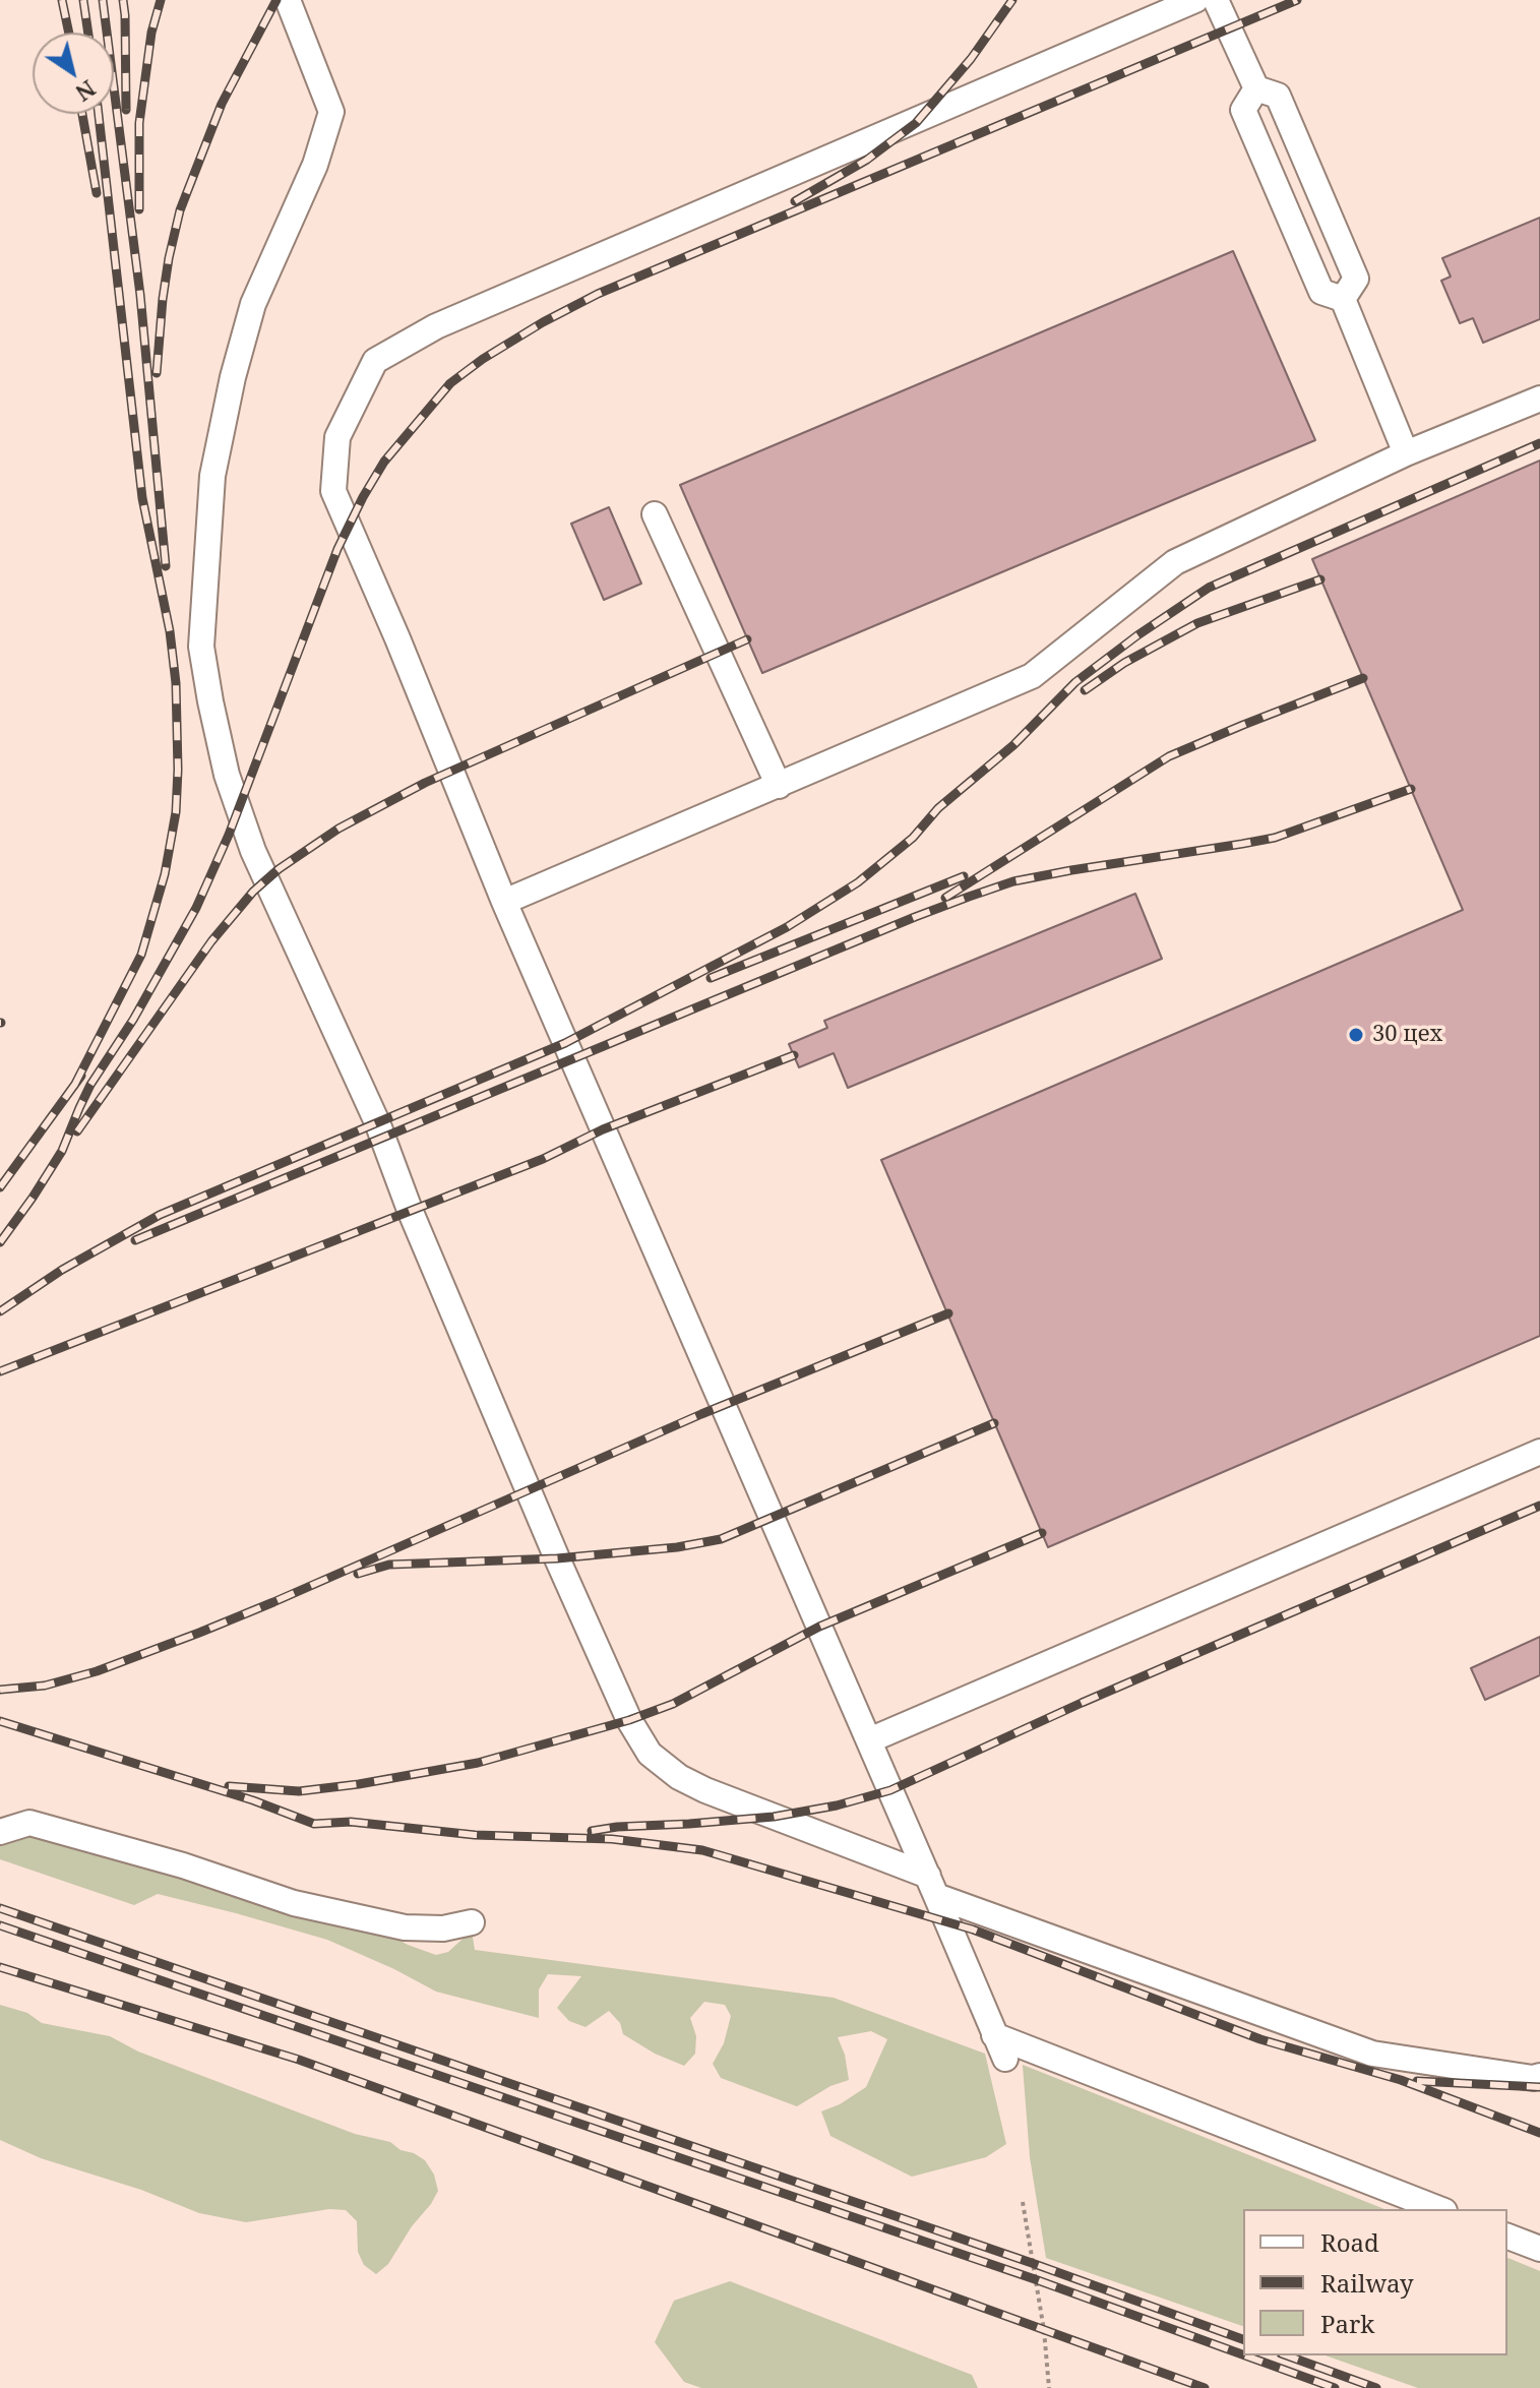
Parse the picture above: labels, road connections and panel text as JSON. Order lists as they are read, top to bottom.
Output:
{
  "places": ["30 цех"],
  "legend": ["Road", "Railway", "Park"],
  "north": "bottom right"
}
